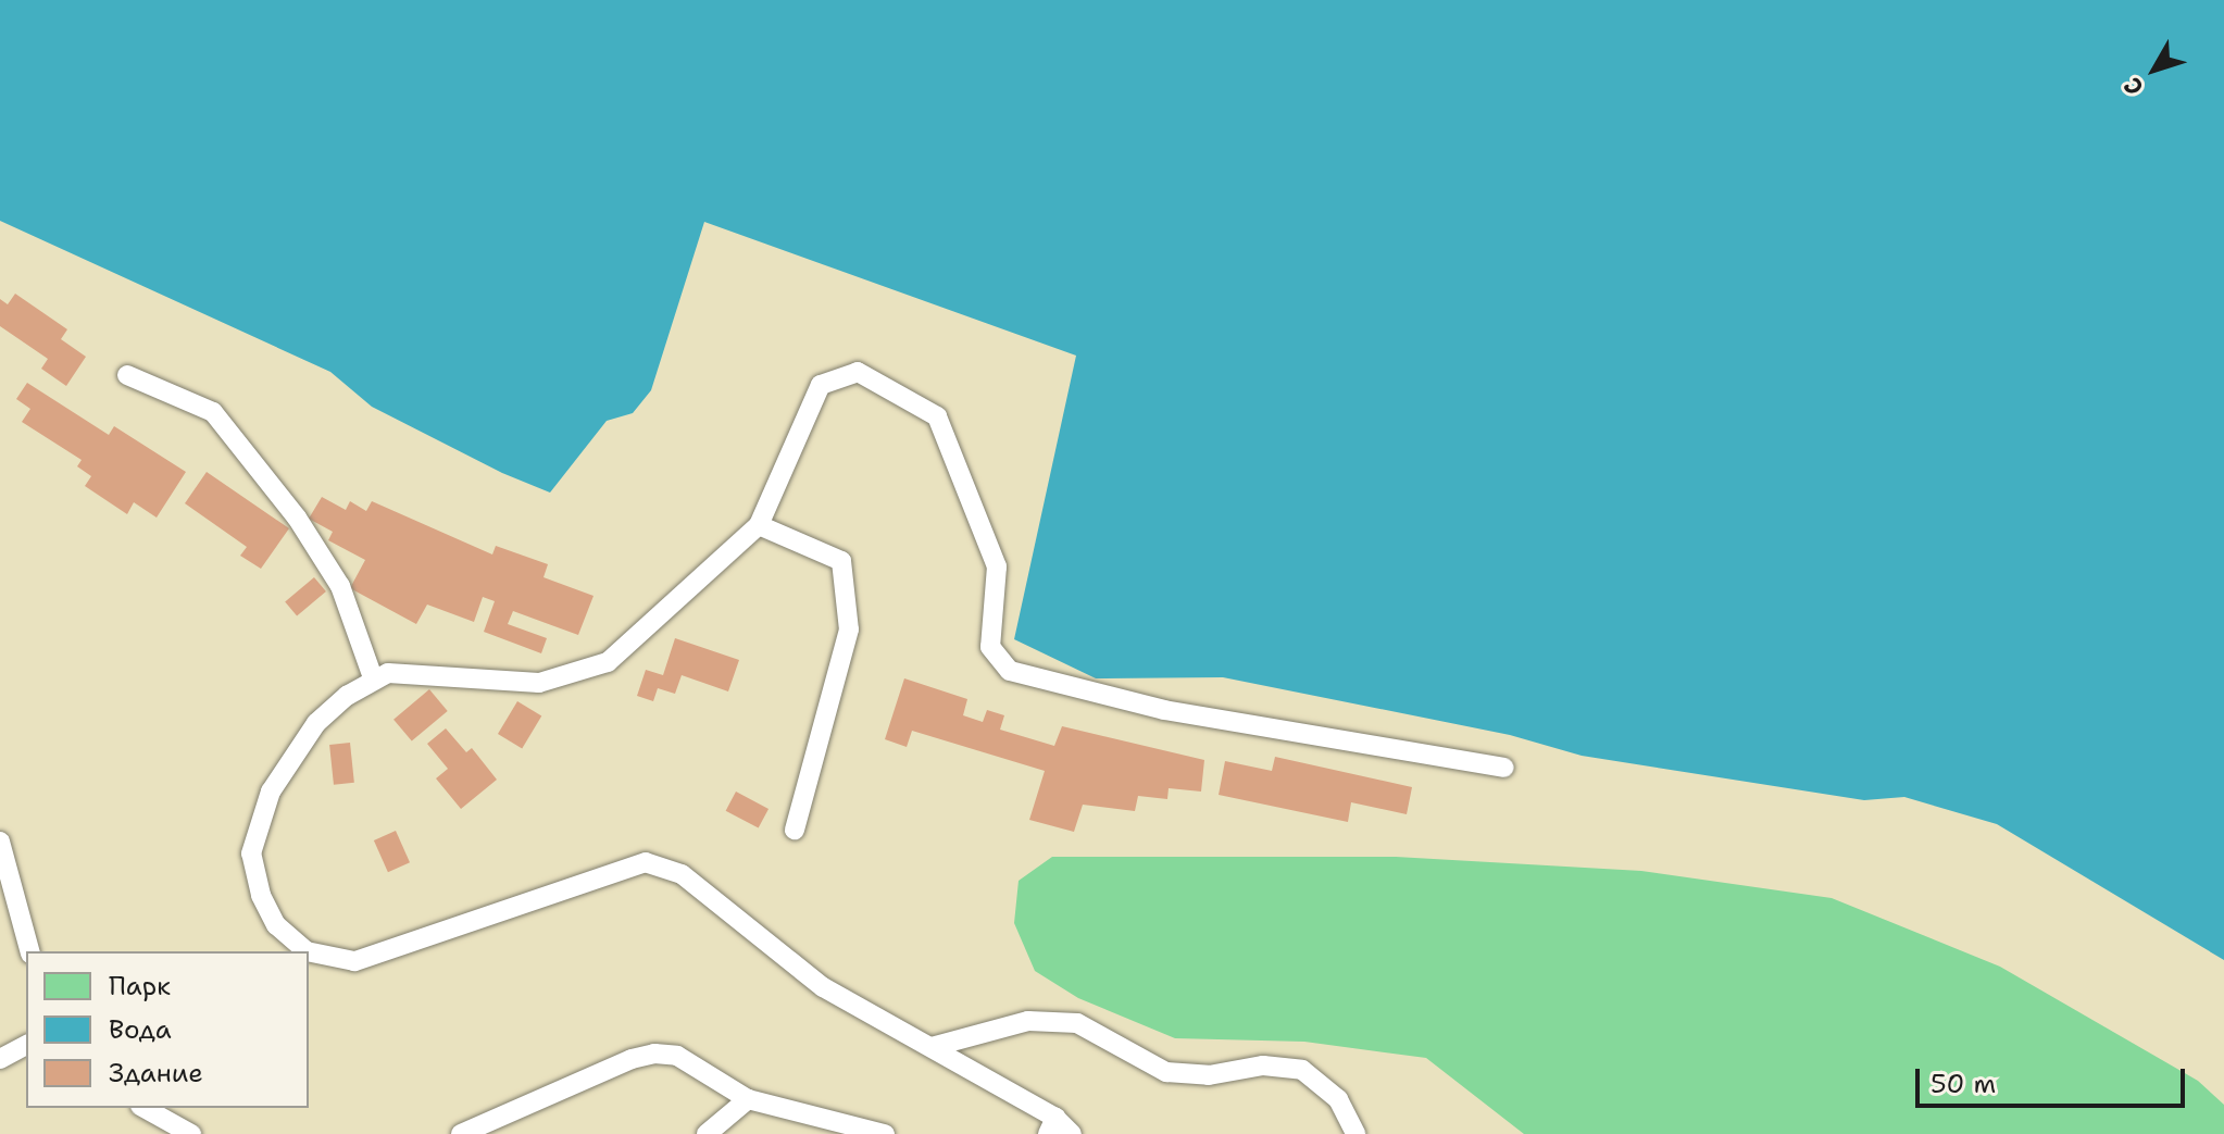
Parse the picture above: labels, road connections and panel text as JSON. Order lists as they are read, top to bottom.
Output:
{
  "legend": ["Парк", "Вода", "Здание"],
  "scale_bar": "50 m",
  "north": "bottom left"
}
